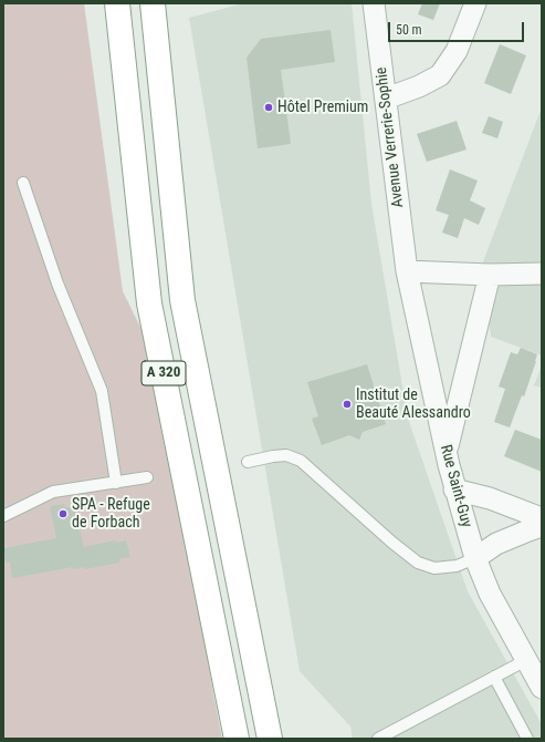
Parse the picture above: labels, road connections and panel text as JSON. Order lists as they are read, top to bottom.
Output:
{
  "streets": {
    "highway": ["A 320"],
    "street": ["Avenue Verrerie-Sophie", "Rue Saint-Guy"]
  },
  "crossings": [
    ["Avenue Verrerie-Sophie", "Rue Saint-Guy"]
  ],
  "places": ["Hôtel Premium", "Institut de Beauté Alessandro", "SPA - Refuge de Forbach"],
  "scale_bar": "50 m"
}
